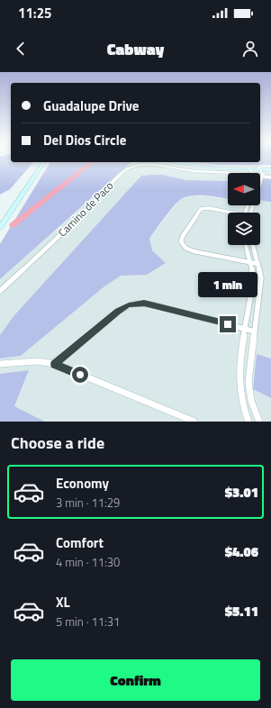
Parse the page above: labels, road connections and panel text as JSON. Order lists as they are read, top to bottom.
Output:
{
  "streets": {
    "street": ["Camino de Paco"]
  },
  "north": "left",
  "page": {
    "status": "11:25",
    "header": "Cabway",
    "banner": ["Guadalupe Drive", "Del Dios Circle"],
    "bubble": "1 min",
    "heading": "Choose a ride",
    "list": [
      {
        "name": "Economy",
        "note": "3 min · 11:29",
        "value": "$3.01"
      },
      {
        "name": "Comfort",
        "note": "4 min · 11:30",
        "value": "$4.06"
      },
      {
        "name": "XL",
        "note": "5 min · 11:31",
        "value": "$5.11"
      }
    ],
    "buttons": "Confirm"
  }
}
